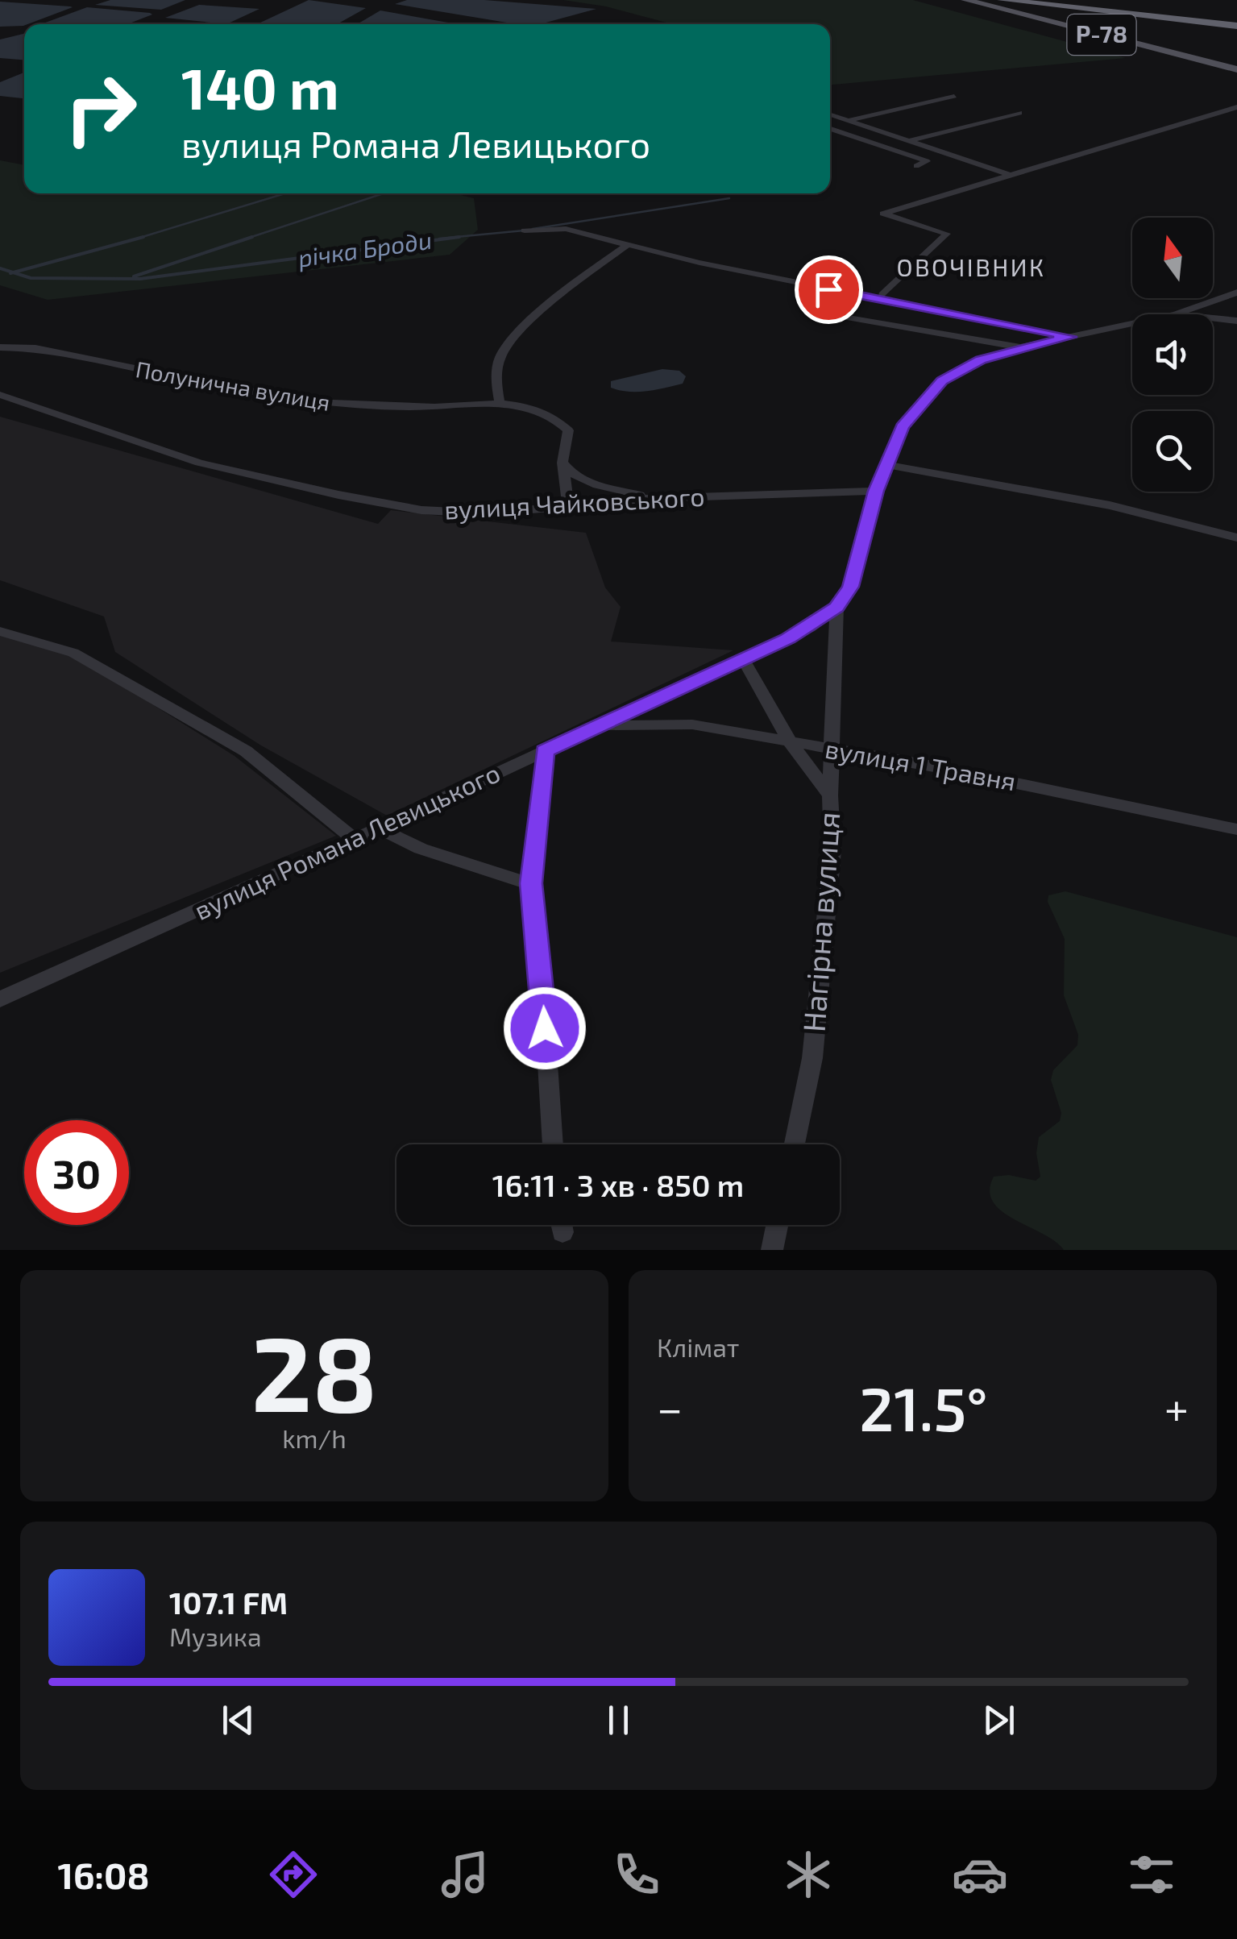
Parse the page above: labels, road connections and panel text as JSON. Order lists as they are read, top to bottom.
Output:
{
  "streets": {
    "main road": ["Р-78"],
    "street": [
      "Полунична вулиця",
      "вулиця Чайковського",
      "вулиця 1 Травня",
      "вулиця Романа Левицького",
      "Нагірна вулиця"
    ]
  },
  "crossings": [
    ["Полунична вулиця", "вулиця Чайковського"],
    ["вулиця Чайковського", "вулиця Романа Левицького"],
    ["вулиця 1 Травня", "вулиця Романа Левицького"],
    ["вулиця 1 Травня", "Нагірна вулиця"],
    ["вулиця Романа Левицького", "Нагірна вулиця"]
  ],
  "districts": ["ОВОЧІВНИК"],
  "water": ["річка Броди"],
  "north": "top",
  "page": {
    "turn": ["140 m", "вулиця Романа Левицького"],
    "limit": "30",
    "trip": "16:11 · 3 хв · 850 m",
    "tile": [
      ["28", "km/h"],
      "Клімат"
    ],
    "heat": ["−", "21.5°", "+"],
    "song": ["107.1 FM", "Музика"],
    "tabs": "16:08"
  }
}
